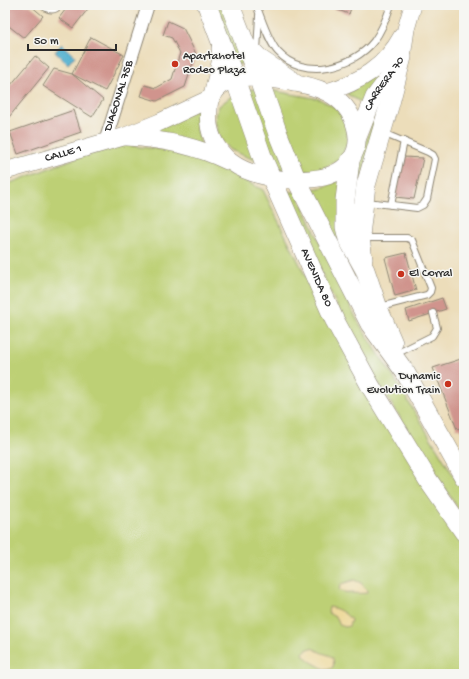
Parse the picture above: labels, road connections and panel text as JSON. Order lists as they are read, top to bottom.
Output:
{
  "streets": {
    "main road": ["CARRERA 70", "CALLE 1", "AVENIDA 80"],
    "street": ["DIAGONAL 75B"]
  },
  "crossings": [
    ["CARRERA 70", "CALLE 1"],
    ["DIAGONAL 75B", "CALLE 1"],
    ["CALLE 1", "AVENIDA 80"]
  ],
  "places": ["Apartahotel Rodeo Plaza", "El Corral", "Dynamic Evolution Train"],
  "scale_bar": "50 m"
}
